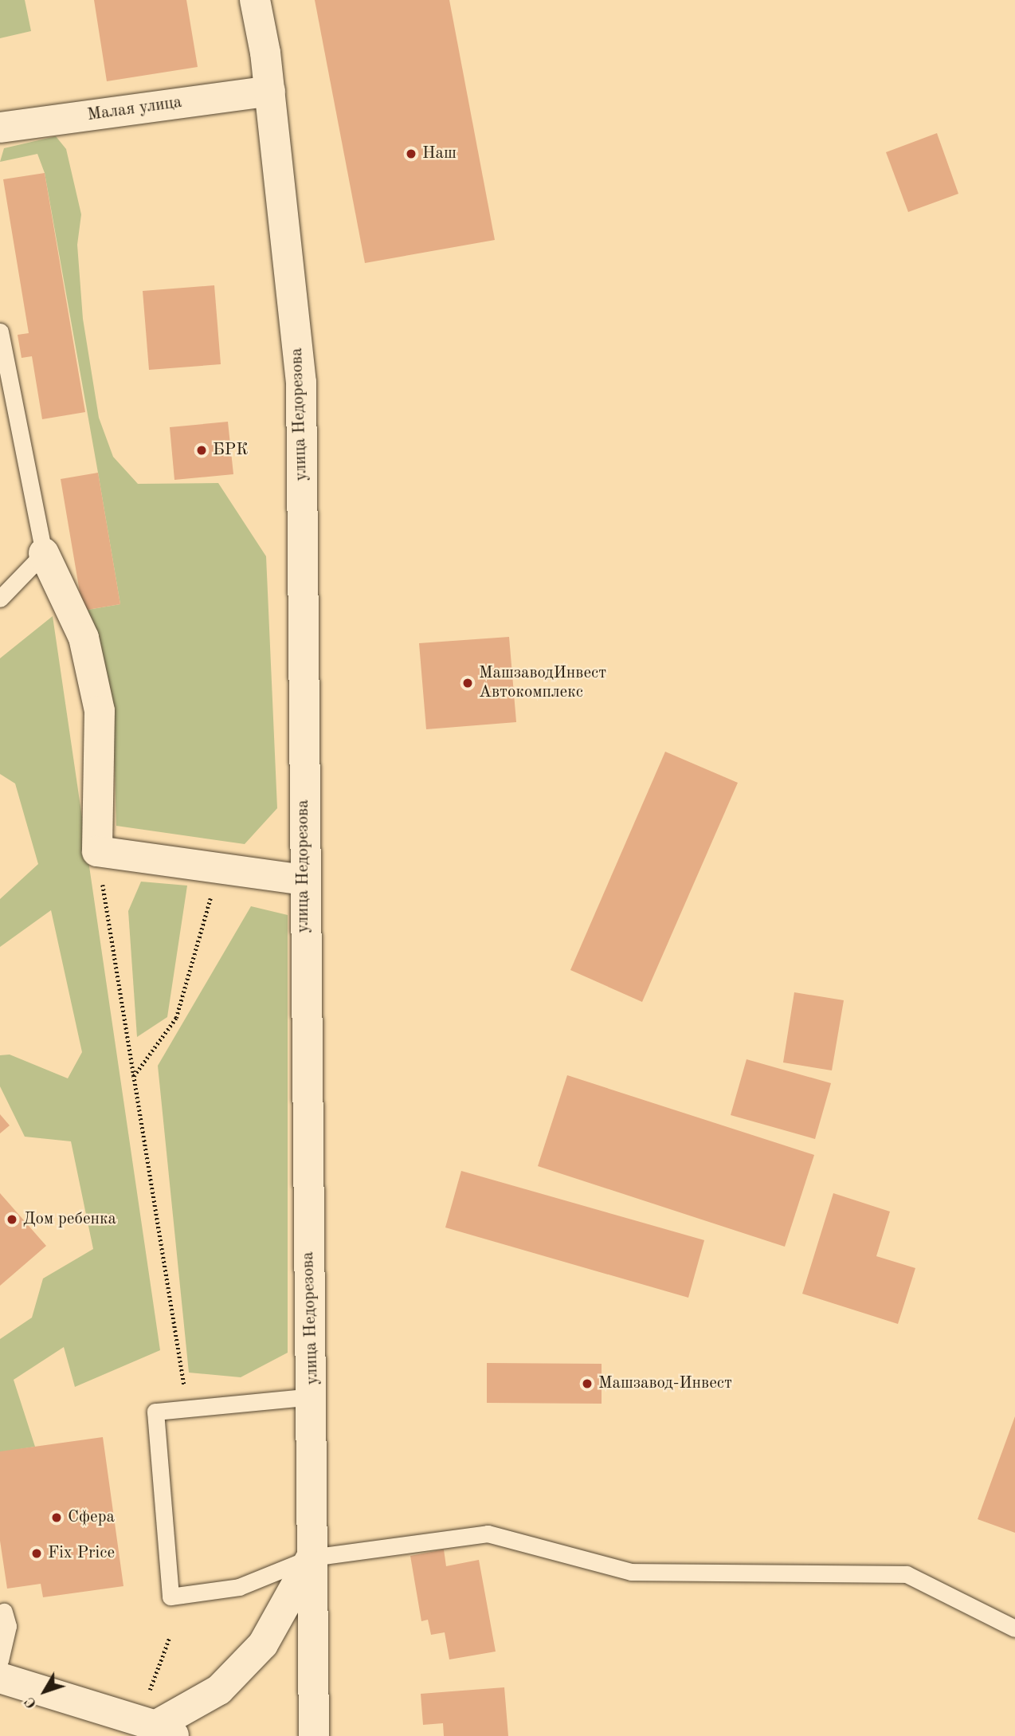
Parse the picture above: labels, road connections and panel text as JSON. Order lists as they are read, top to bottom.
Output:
{
  "streets": {
    "street": ["Малая улица", "улица Недорезова"]
  },
  "crossings": [
    ["Малая улица", "улица Недорезова"]
  ],
  "places": [
    "Наш",
    "БРК",
    "МашзаводИнвест Автокомплекс",
    "Дом ребенка",
    "Машзавод-Инвест",
    "Сфера",
    "Fix Price"
  ],
  "north": "bottom left"
}
